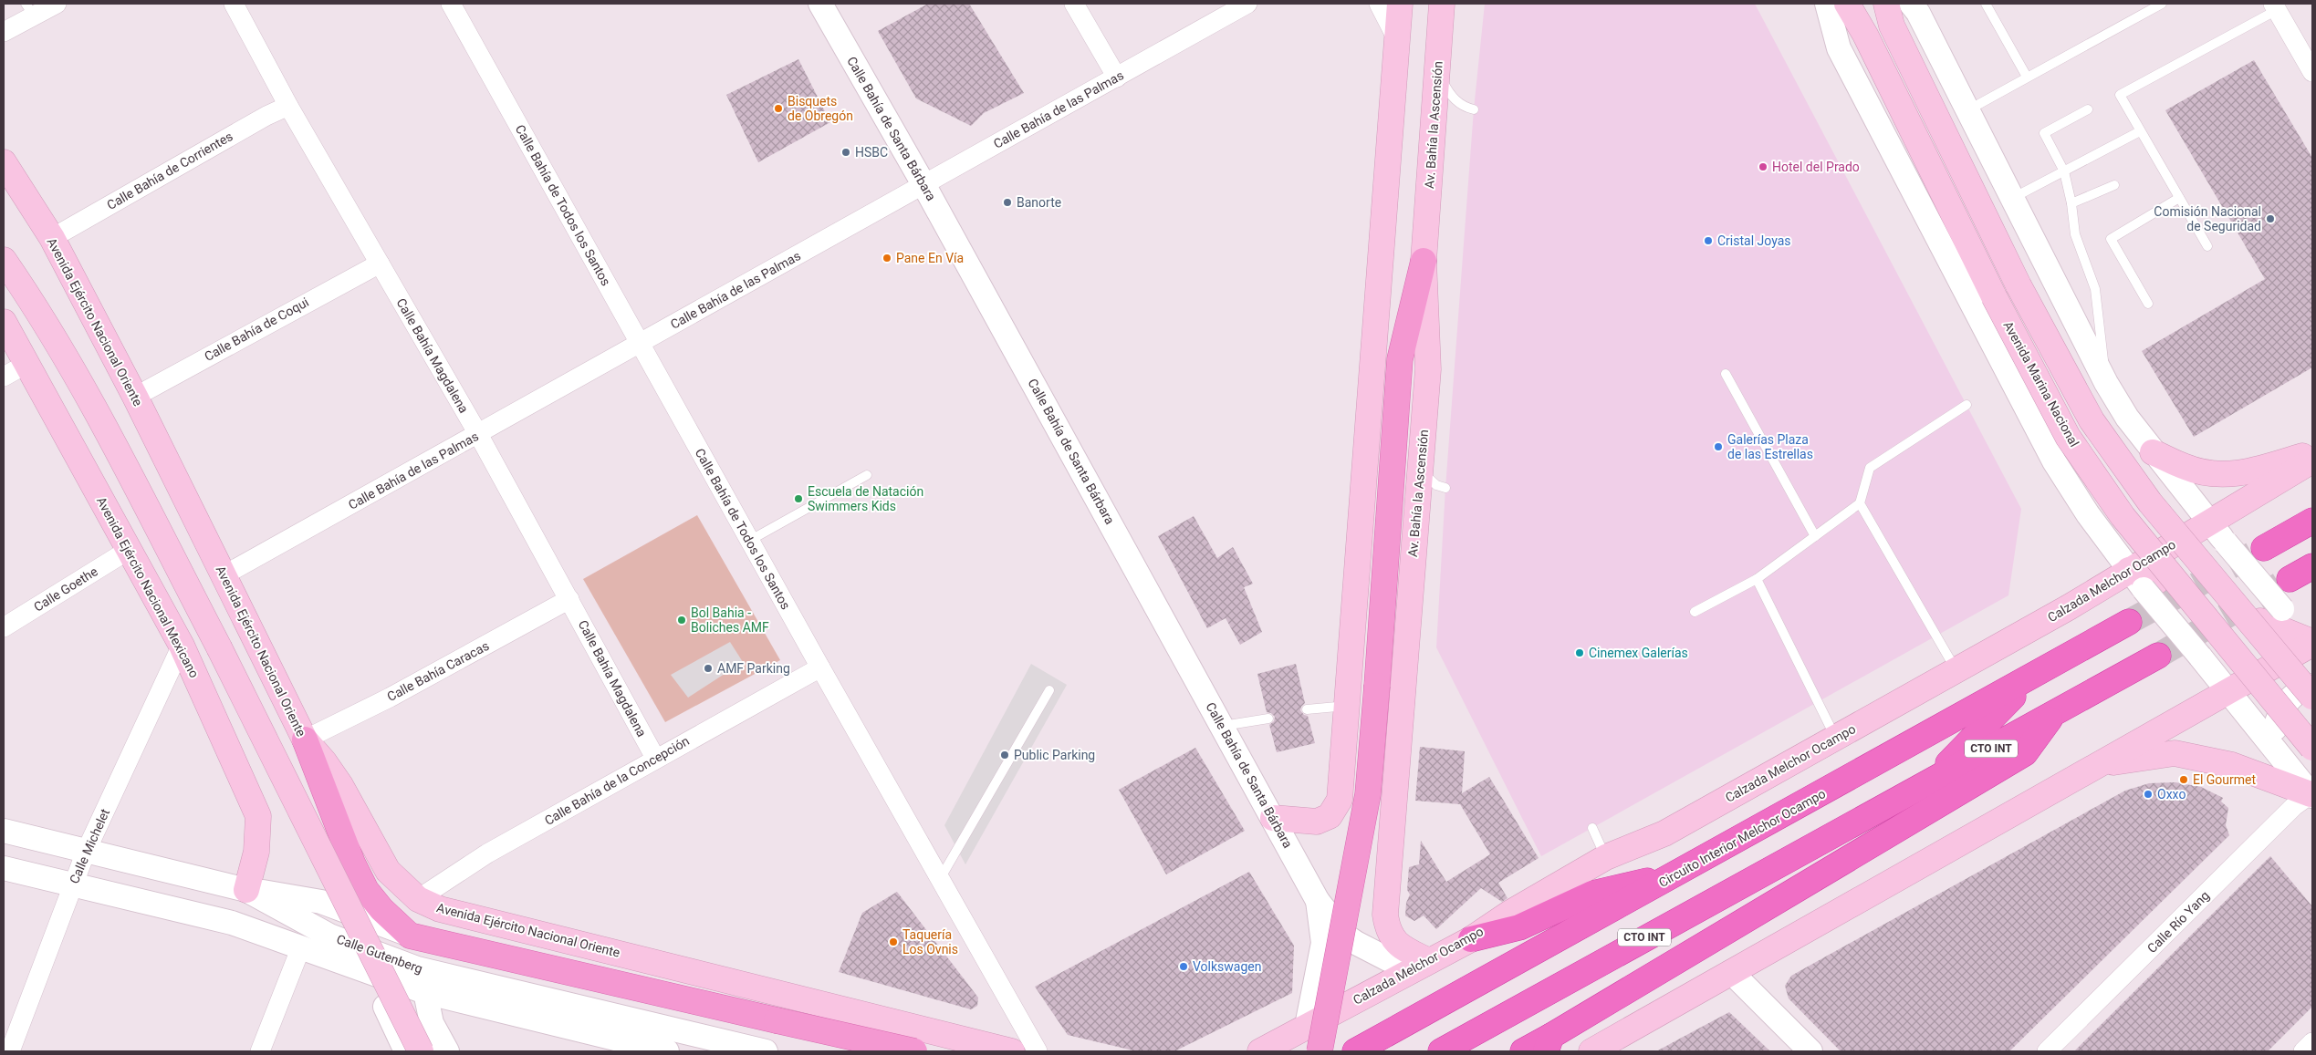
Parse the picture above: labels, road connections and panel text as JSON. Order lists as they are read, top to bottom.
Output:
{
  "streets": {
    "highway": ["CTO INT", "Circuito Interior Melchor Ocampo"],
    "main road": [
      "Av. Bahía la Ascensión",
      "Avenida Ejército Nacional Oriente",
      "Avenida Marina Nacional",
      "Calzada Melchor Ocampo",
      "Avenida Ejército Nacional Mexicano"
    ],
    "street": [
      "Calle Bahía de las Palmas",
      "Calle Bahía de Santa Bárbara",
      "Calle Bahía de Corrientes",
      "Calle Bahía de Todos los Santos",
      "Calle Bahía de Coqui",
      "Calle Bahía Magdalena",
      "Calle Goethe",
      "Calle Bahía Caracas",
      "Calle Bahía de la Concepción",
      "Calle Michelet",
      "Calle Río Yang",
      "Calle Gutenberg"
    ]
  },
  "crossings": [
    ["Calle Bahía de las Palmas", "Calle Bahía de Santa Bárbara"],
    ["Calle Bahía de las Palmas", "Calle Bahía de Todos los Santos"],
    ["Calle Bahía de las Palmas", "Avenida Ejército Nacional Oriente"],
    ["Calle Bahía de las Palmas", "Calle Bahía Magdalena"],
    ["Av. Bahía la Ascensión", "Calzada Melchor Ocampo"],
    ["Calle Bahía de Corrientes", "Avenida Ejército Nacional Oriente"],
    ["Calle Bahía de Corrientes", "Calle Bahía Magdalena"],
    ["Calle Bahía de Todos los Santos", "Calle Bahía de la Concepción"],
    ["Avenida Ejército Nacional Oriente", "Calle Bahía de Coqui"],
    ["Avenida Ejército Nacional Oriente", "Calle Bahía Caracas"],
    ["Avenida Ejército Nacional Oriente", "Calle Bahía de la Concepción"],
    ["Calle Bahía de Coqui", "Calle Bahía Magdalena"],
    ["Calle Bahía Magdalena", "Calle Bahía Caracas"],
    ["Calle Bahía Magdalena", "Calle Bahía de la Concepción"],
    ["Avenida Marina Nacional", "Calzada Melchor Ocampo"],
    ["Avenida Marina Nacional", "Calle Río Yang"],
    ["Avenida Ejército Nacional Mexicano", "Calle Goethe"],
    ["Avenida Ejército Nacional Mexicano", "Calle Michelet"],
    ["Avenida Ejército Nacional Mexicano", "Calle Gutenberg"],
    ["Calle Michelet", "Calle Gutenberg"]
  ],
  "places": [
    "Bisquets de Obregón",
    "HSBC",
    "Hotel del Prado",
    "Banorte",
    "Comisión Nacional de Seguridad",
    "Cristal Joyas",
    "Pane En Vía",
    "Galerías Plaza de las Estrellas",
    "Escuela de Natación Swimmers Kids",
    "Bol Bahia - Boliches AMF",
    "Cinemex Galerías",
    "AMF Parking",
    "Public Parking",
    "El Gourmet",
    "Oxxo",
    "Taquería Los Ovnis",
    "Volkswagen"
  ]
}
